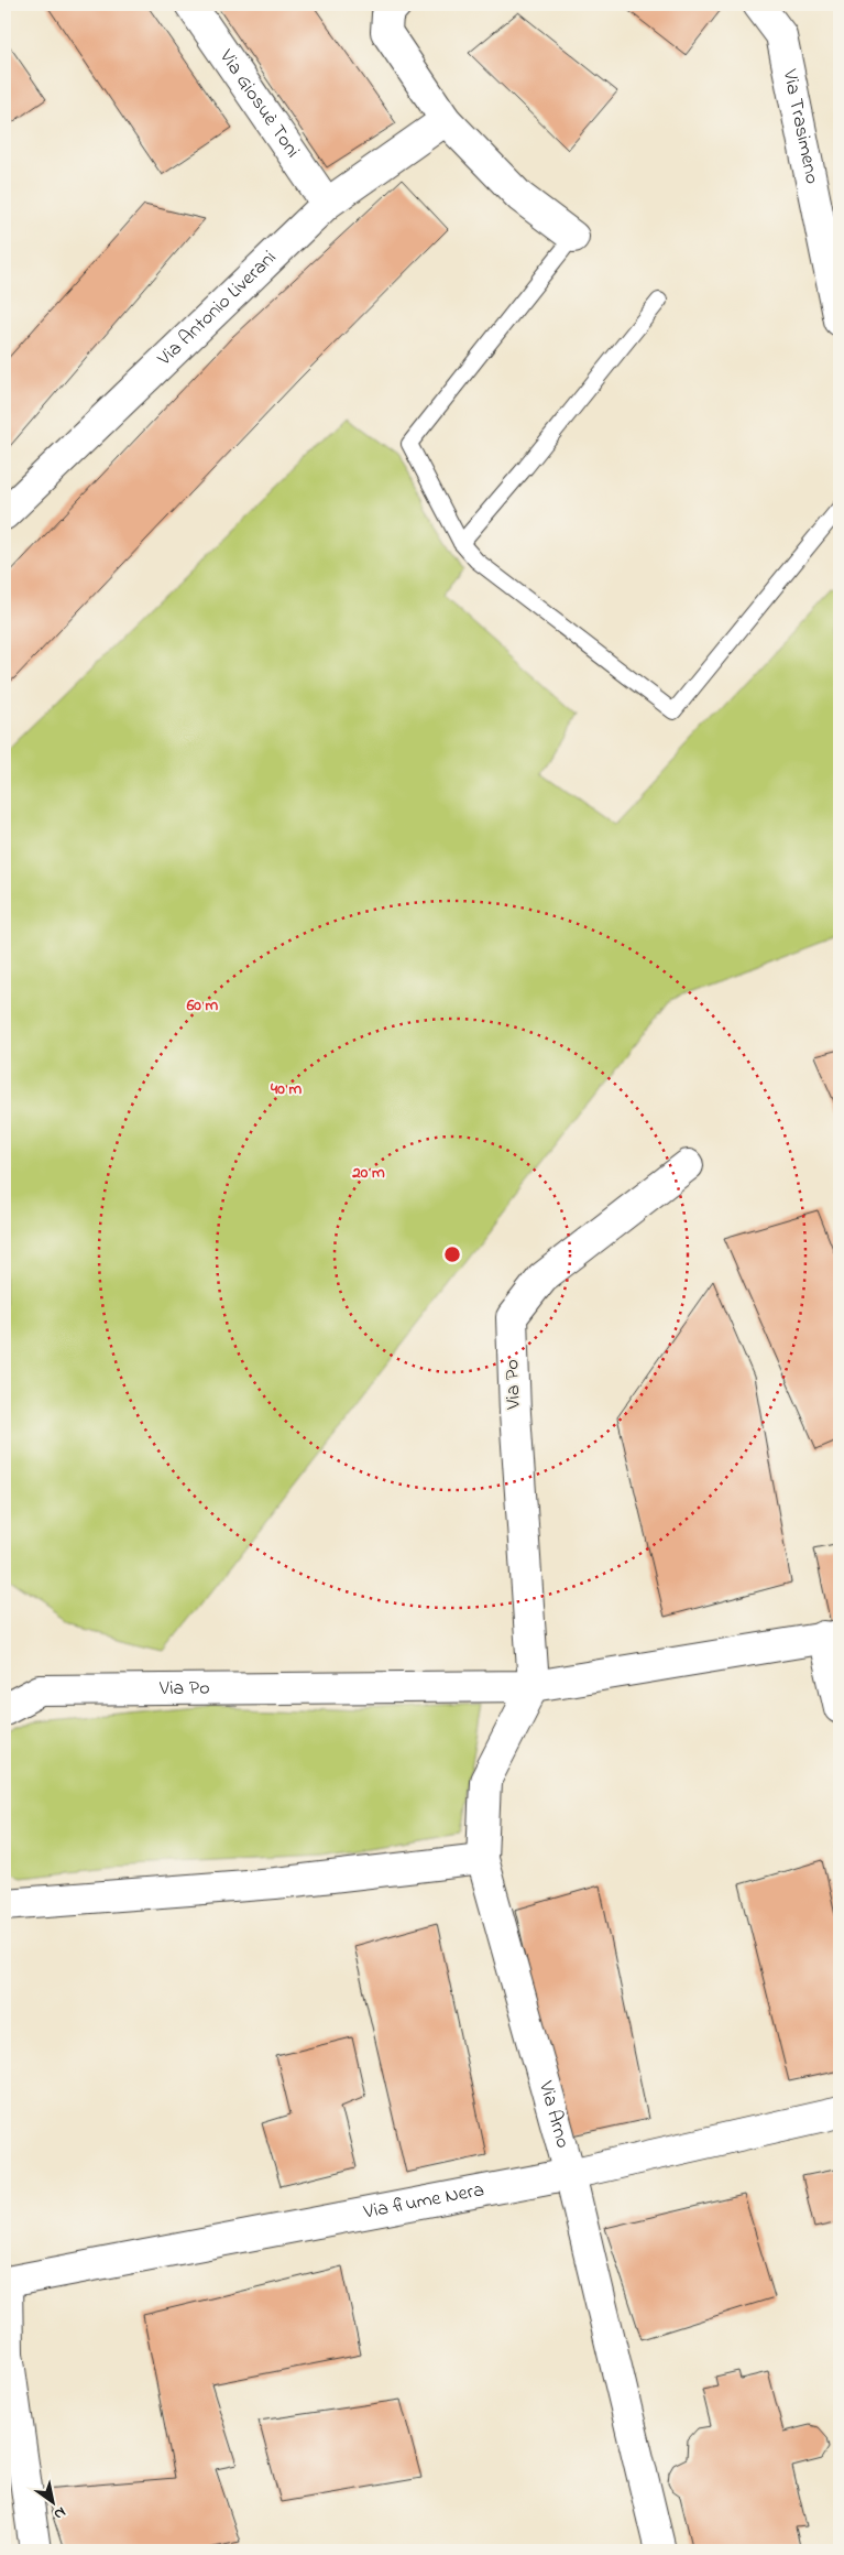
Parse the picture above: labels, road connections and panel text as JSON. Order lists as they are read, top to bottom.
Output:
{
  "streets": {
    "street": [
      "Via Giosuè Toni",
      "Via Trasimeno",
      "Via Antonio Liverani",
      "Via Po",
      "Via Arno",
      "Via fiume Nera"
    ]
  },
  "crossings": [
    ["Via Giosuè Toni", "Via Antonio Liverani"],
    ["Via Po", "Via Arno"],
    ["Via Arno", "Via fiume Nera"]
  ],
  "north": "bottom right",
  "rings": ["60 m", "40 m", "20 m"]
}
